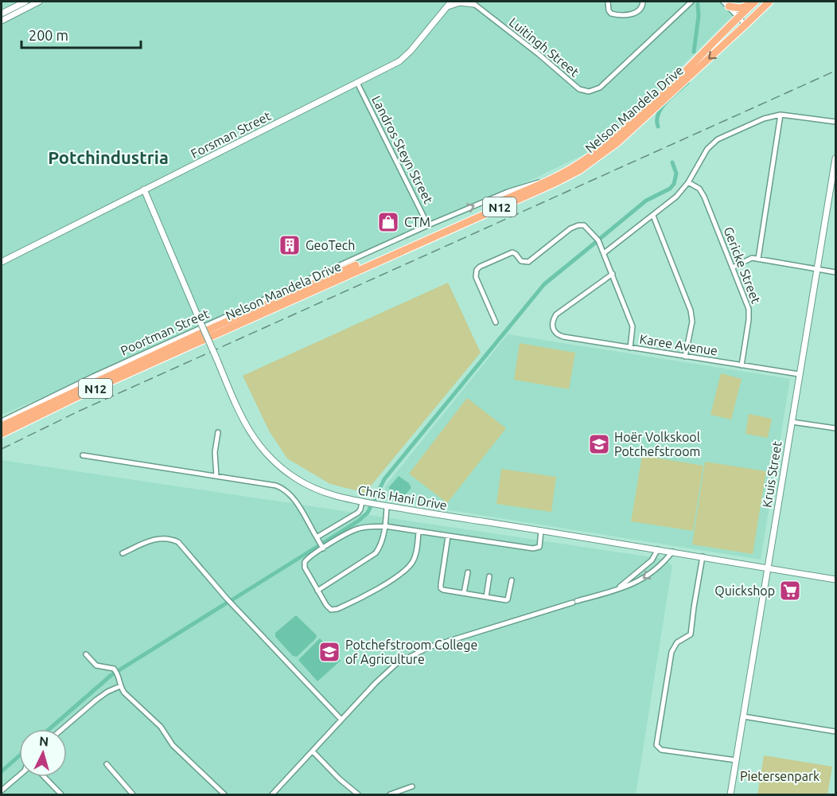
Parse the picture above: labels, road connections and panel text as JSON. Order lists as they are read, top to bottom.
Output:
{
  "streets": {
    "highway": ["Nelson Mandela Drive", "N12"],
    "street": [
      "Luitingh Street",
      "Forsman Street",
      "Landros Steyn Street",
      "Gericke Street",
      "Poortman Street",
      "Karee Avenue",
      "Kruis Street",
      "Chris Hani Drive"
    ]
  },
  "crossings": [
    ["Nelson Mandela Drive", "Poortman Street"],
    ["Forsman Street", "Landros Steyn Street"],
    ["Forsman Street", "Chris Hani Drive"],
    ["Landros Steyn Street", "Poortman Street"],
    ["Gericke Street", "Karee Avenue"],
    ["Karee Avenue", "Kruis Street"],
    ["Kruis Street", "Chris Hani Drive"]
  ],
  "districts": ["Potchindustria"],
  "parks": ["Pietersenpark"],
  "places": {
    "shop": ["CTM"],
    "building": ["GeoTech"],
    "school or university": ["Hoër Volkskool Potchefstroom", "Potchefstroom College of Agriculture"],
    "supermarket": ["Quickshop"]
  },
  "scale_bar": "200 m",
  "north": "top"
}
